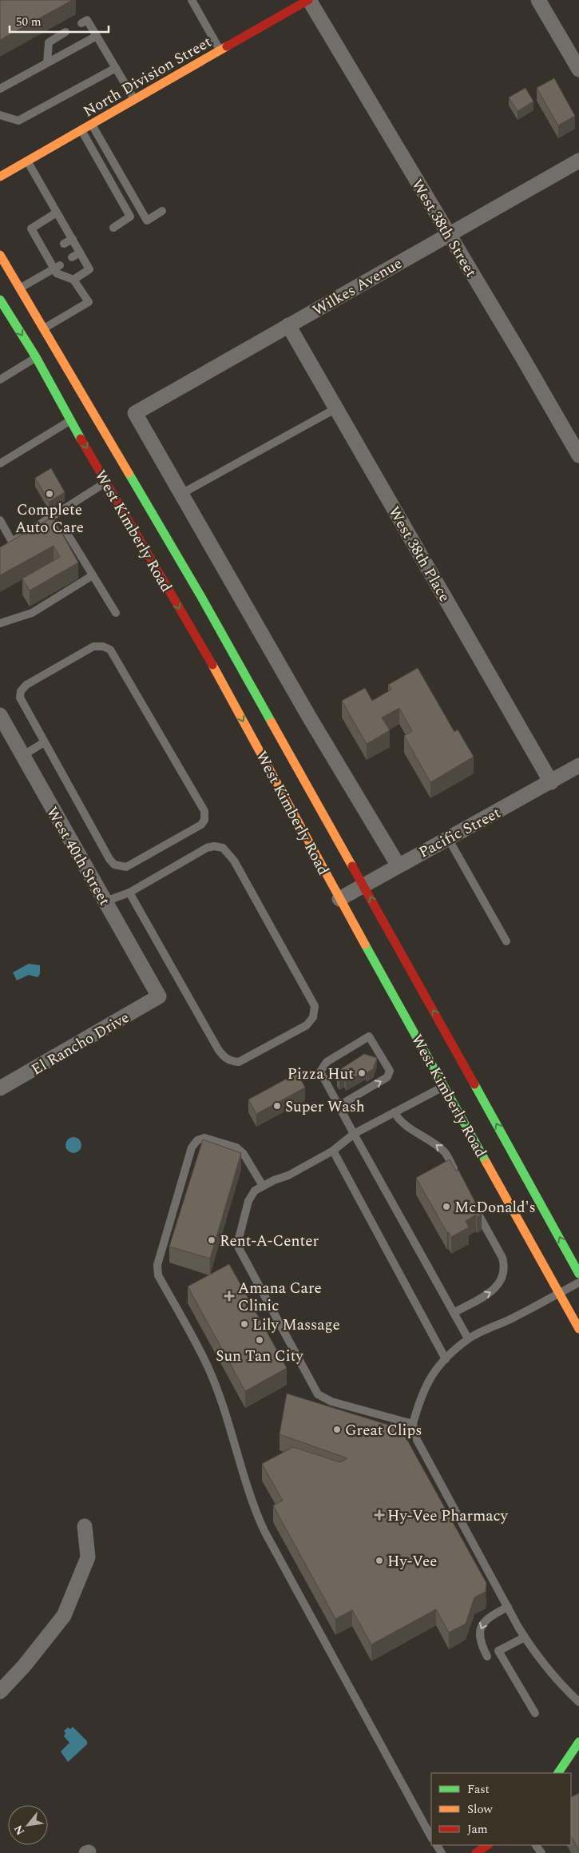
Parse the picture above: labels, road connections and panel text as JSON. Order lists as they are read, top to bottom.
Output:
{
  "streets": {
    "main road": ["North Division Street", "West Kimberly Road"],
    "street": [
      "West 38th Street",
      "Wilkes Avenue",
      "West 38th Place",
      "Pacific Street",
      "West 40th Street",
      "El Rancho Drive"
    ]
  },
  "crossings": [
    ["North Division Street", "West 38th Street"],
    ["West 38th Street", "Wilkes Avenue"],
    ["Wilkes Avenue", "West 38th Place"],
    ["West Kimberly Road", "Pacific Street"],
    ["West 38th Place", "Pacific Street"],
    ["West 40th Street", "El Rancho Drive"]
  ],
  "places": {
    "other": [
      "Complete Auto Care",
      "Pizza Hut",
      "Super Wash",
      "McDonald's",
      "Rent-A-Center",
      "Lily Massage",
      "Sun Tan City",
      "Great Clips",
      "Hy-Vee"
    ],
    "health": ["Amana Care Clinic", "Hy-Vee Pharmacy"]
  },
  "legend": ["Fast", "Slow", "Jam"],
  "scale_bar": "50 m",
  "north": "bottom left"
}
